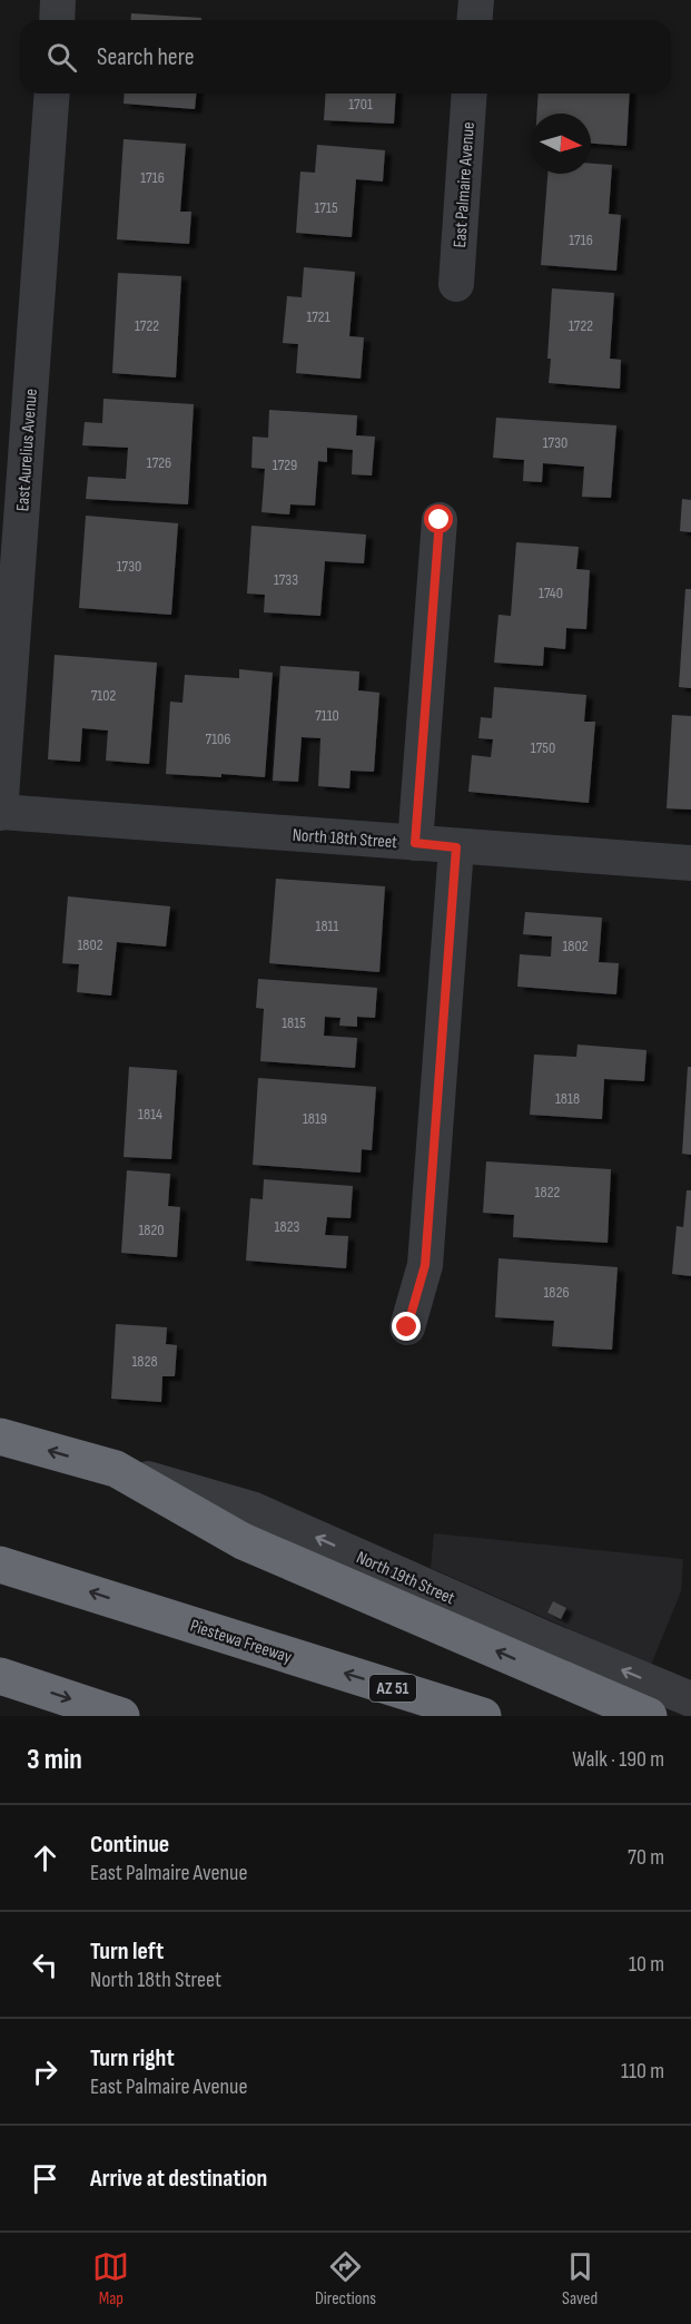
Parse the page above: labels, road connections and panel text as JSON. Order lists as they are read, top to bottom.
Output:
{
  "streets": {
    "highway": ["Piestewa Freeway", "AZ 51"],
    "street": [
      "East Palmaire Avenue",
      "East Aurelius Avenue",
      "North 18th Street",
      "North 19th Street"
    ]
  },
  "crossings": [
    ["East Aurelius Avenue", "North 18th Street"]
  ],
  "one_way": ["North 19th Street"],
  "house_numbers": [
    "1701",
    "1716",
    "1715",
    "1716",
    "1721",
    "1722",
    "1722",
    "1730",
    "1726",
    "1729",
    "1730",
    "1733",
    "1740",
    "7102",
    "7110",
    "7106",
    "1750",
    "1811",
    "1802",
    "1802",
    "1815",
    "1818",
    "1814",
    "1819",
    "1822",
    "1823",
    "1820",
    "1826",
    "1828"
  ],
  "north": "right",
  "page": {
    "search": "Search here",
    "heading": ["3 min", "Walk · 190 m"],
    "list": [
      ["Continue", "East Palmaire Avenue", "70 m"],
      ["Turn left", "North 18th Street", "10 m"],
      ["Turn right", "East Palmaire Avenue", "110 m"],
      "Arrive at destination"
    ],
    "nav": ["Map", "Directions", "Saved"]
  }
}
